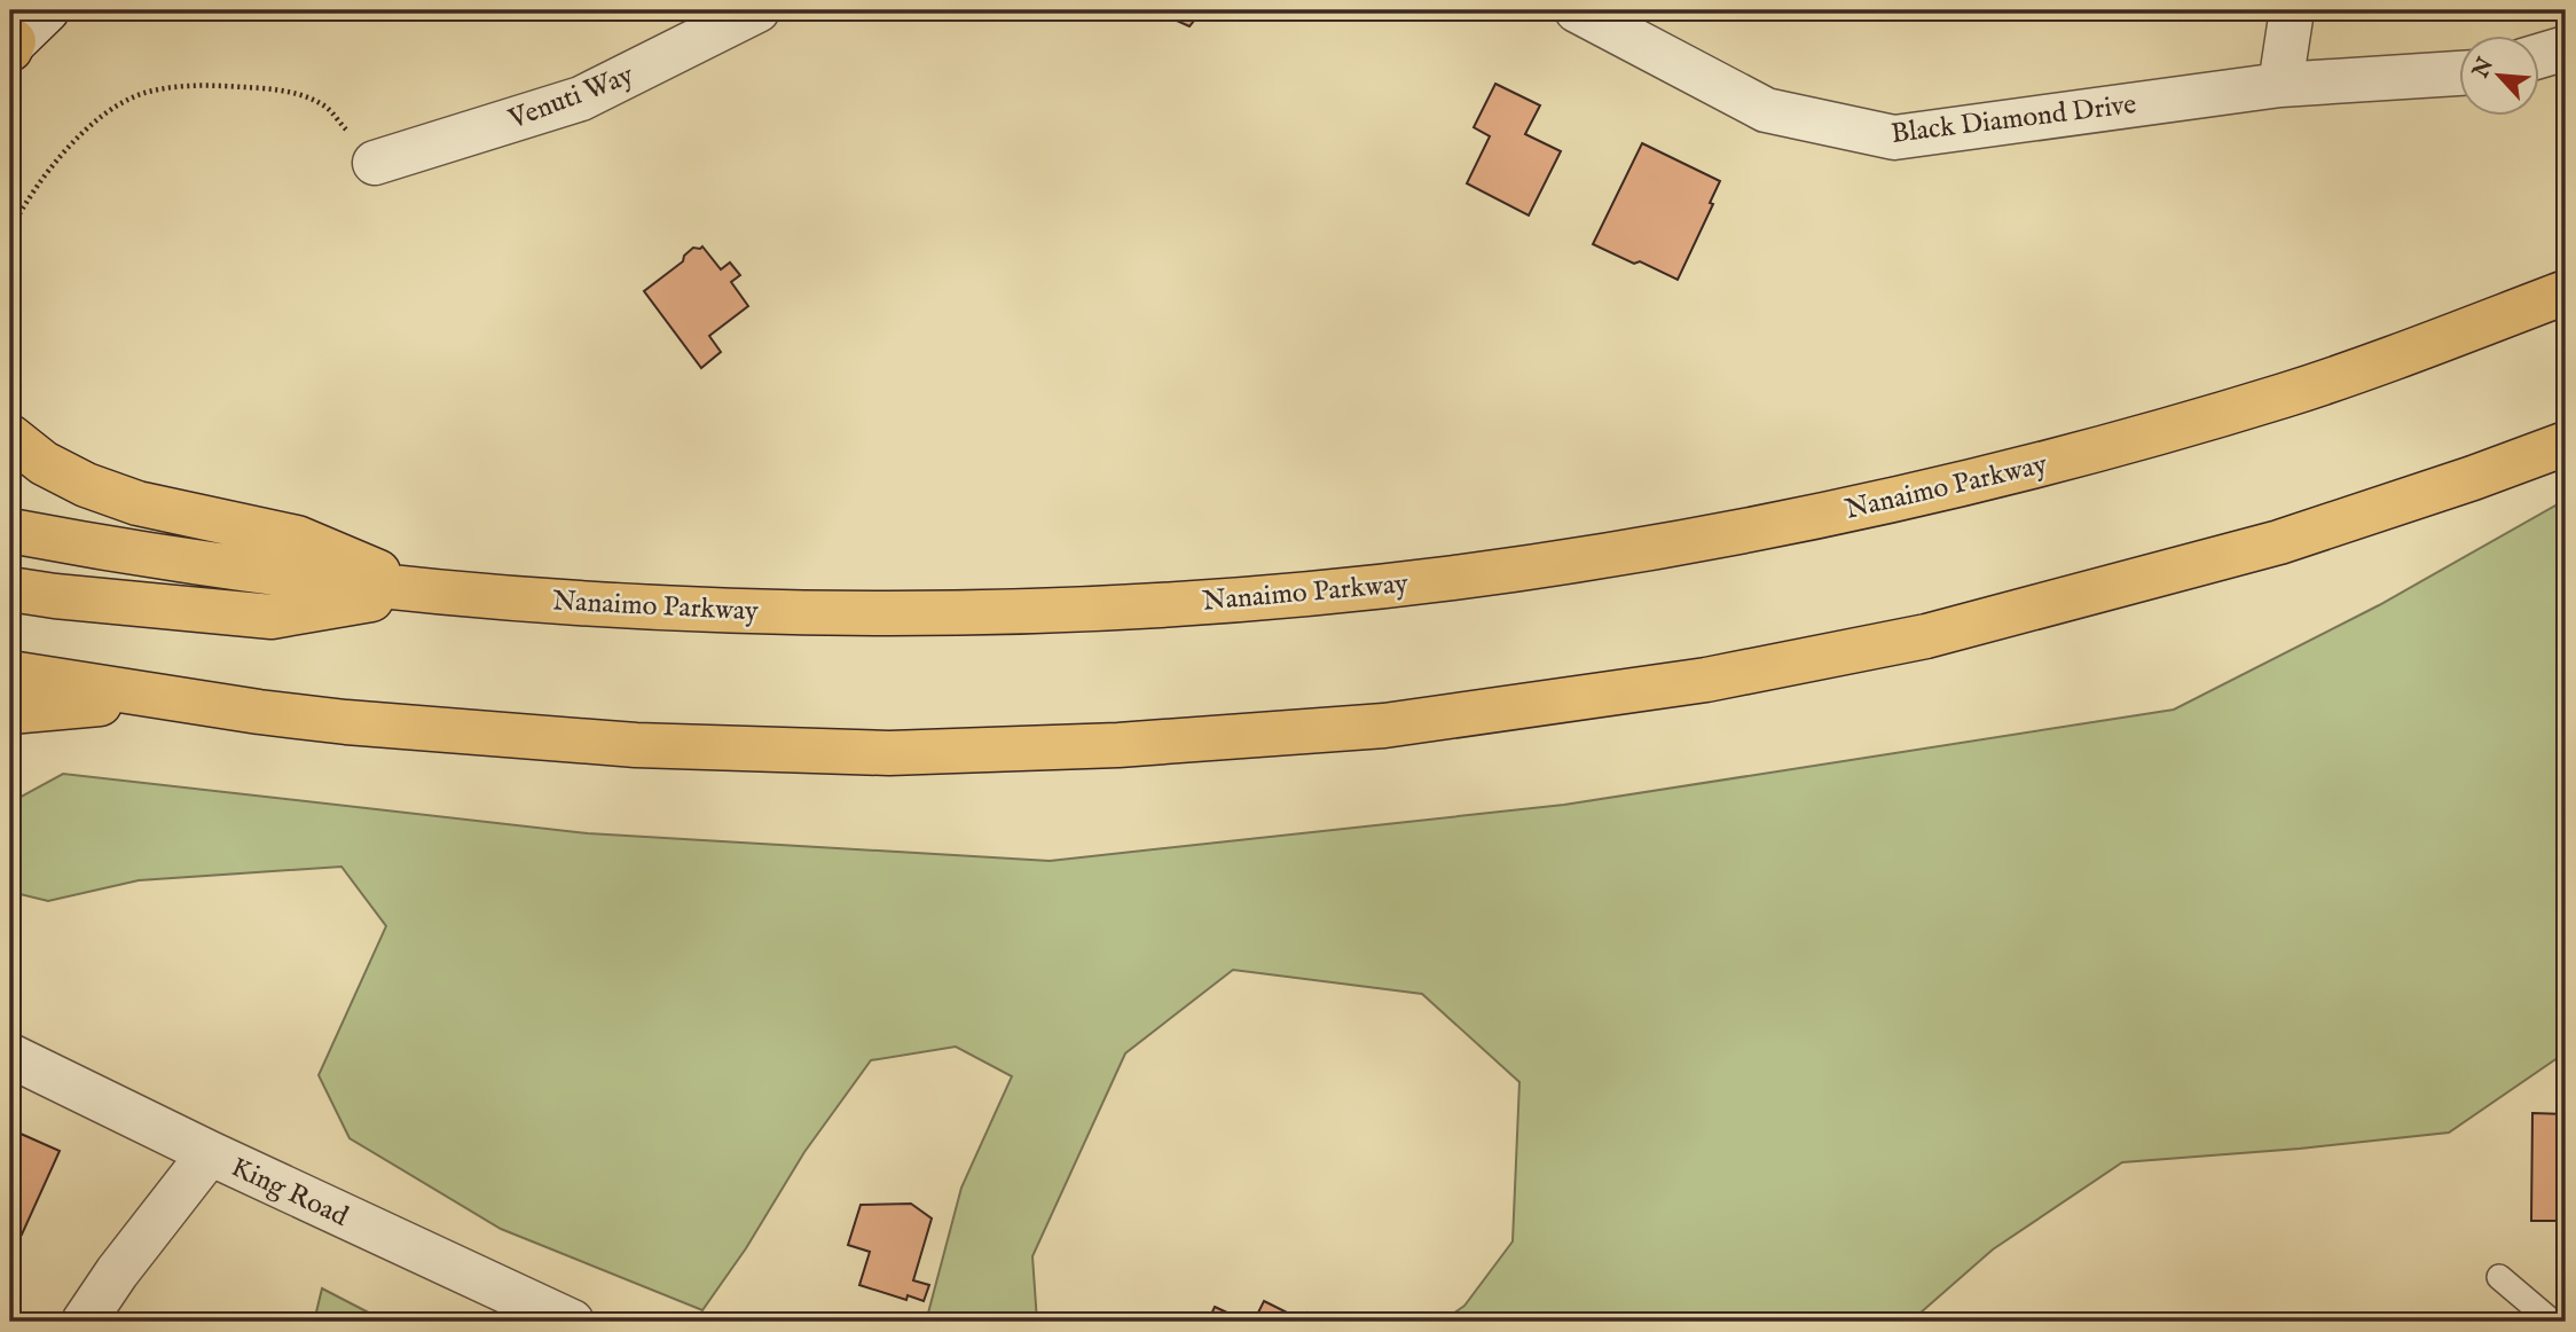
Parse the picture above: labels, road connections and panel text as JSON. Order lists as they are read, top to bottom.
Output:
{
  "streets": {
    "highway": ["Nanaimo Parkway"],
    "street": ["Venuti Way", "Black Diamond Drive", "King Road"]
  },
  "north": "top left"
}
